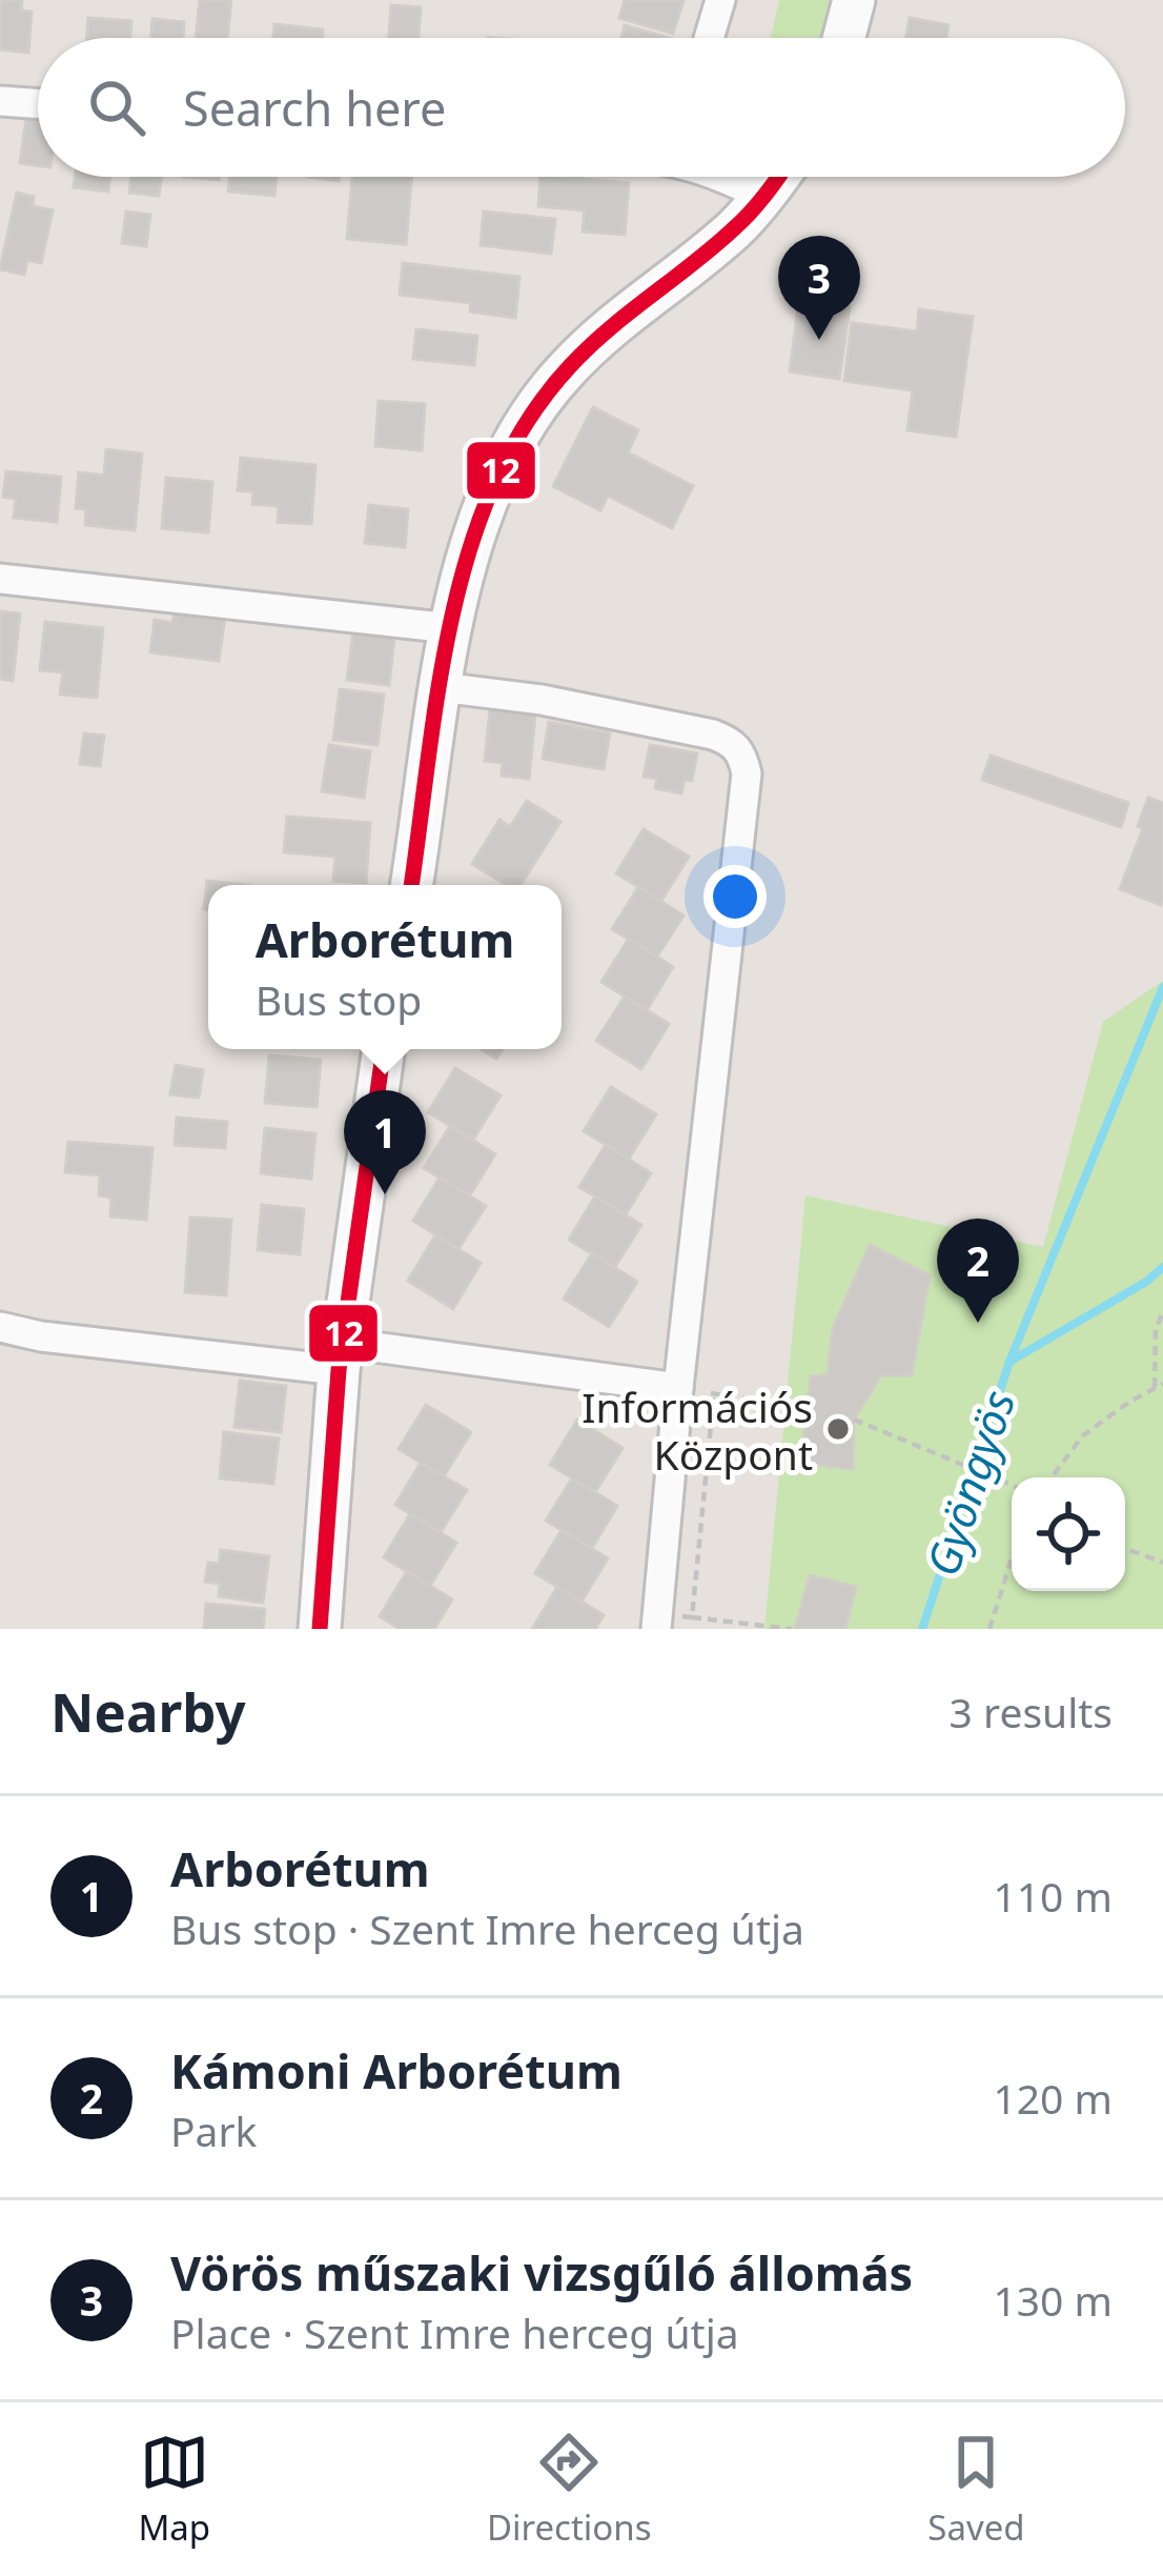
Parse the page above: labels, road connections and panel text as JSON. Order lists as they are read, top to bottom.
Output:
{
  "water": ["Gyöngyös"],
  "places": ["Információs Központ"],
  "lines": ["transit line 12"],
  "page": {
    "search": "Search here",
    "pins": ["3", "1", "2"],
    "popup": ["Arborétum", "Bus stop"],
    "heading": ["Nearby", "3 results"],
    "list": [
      {
        "mark": "1",
        "name": "Arborétum",
        "note": "Bus stop · Szent Imre herceg útja",
        "value": "110 m"
      },
      {
        "mark": "2",
        "name": "Kámoni Arborétum",
        "note": "Park",
        "value": "120 m"
      },
      {
        "mark": "3",
        "name": "Vörös műszaki vizsgűló állomás",
        "note": "Place · Szent Imre herceg útja",
        "value": "130 m"
      }
    ],
    "nav": ["Map", "Directions", "Saved"]
  }
}
